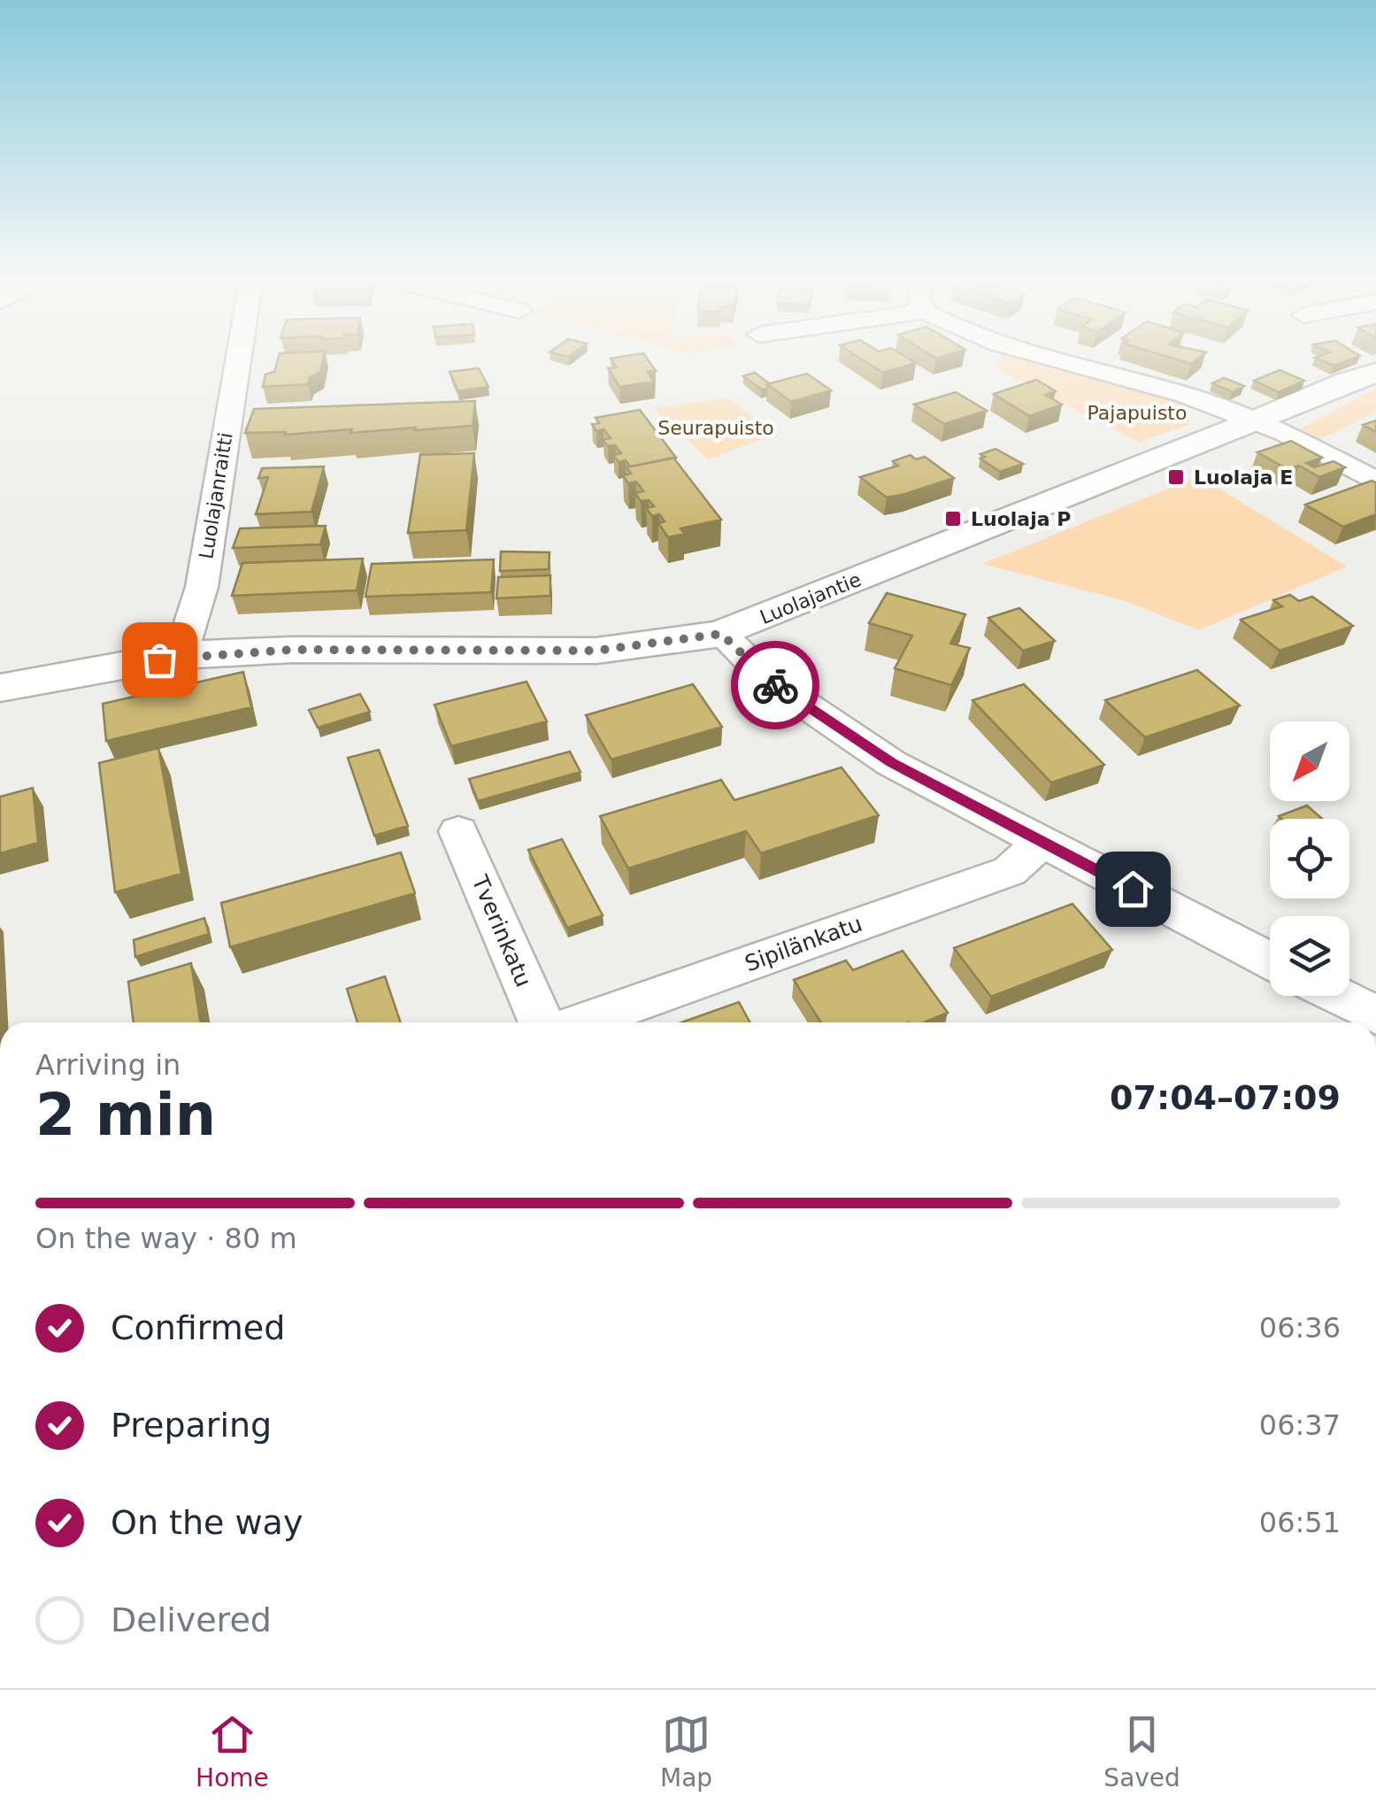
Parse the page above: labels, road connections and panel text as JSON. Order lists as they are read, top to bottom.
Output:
{
  "streets": {
    "main road": ["Luolajantie"],
    "street": ["Luolajanraitti", "Tverinkatu", "Sipilänkatu"]
  },
  "crossings": [
    ["Luolajanraitti", "Luolajantie"]
  ],
  "parks": ["Pajapuisto", "Seurapuisto"],
  "places": {
    "transit": ["Luolaja E", "Luolaja P"]
  },
  "north": "bottom left",
  "page": {
    "heading": ["2 min", "Arriving in", "07:04–07:09"],
    "bar": "On the way · 80 m",
    "list": [
      ["Confirmed", "06:36"],
      ["Preparing", "06:37"],
      ["On the way", "06:51"],
      "Delivered"
    ],
    "tabs": ["Home", "Map", "Saved"]
  }
}
